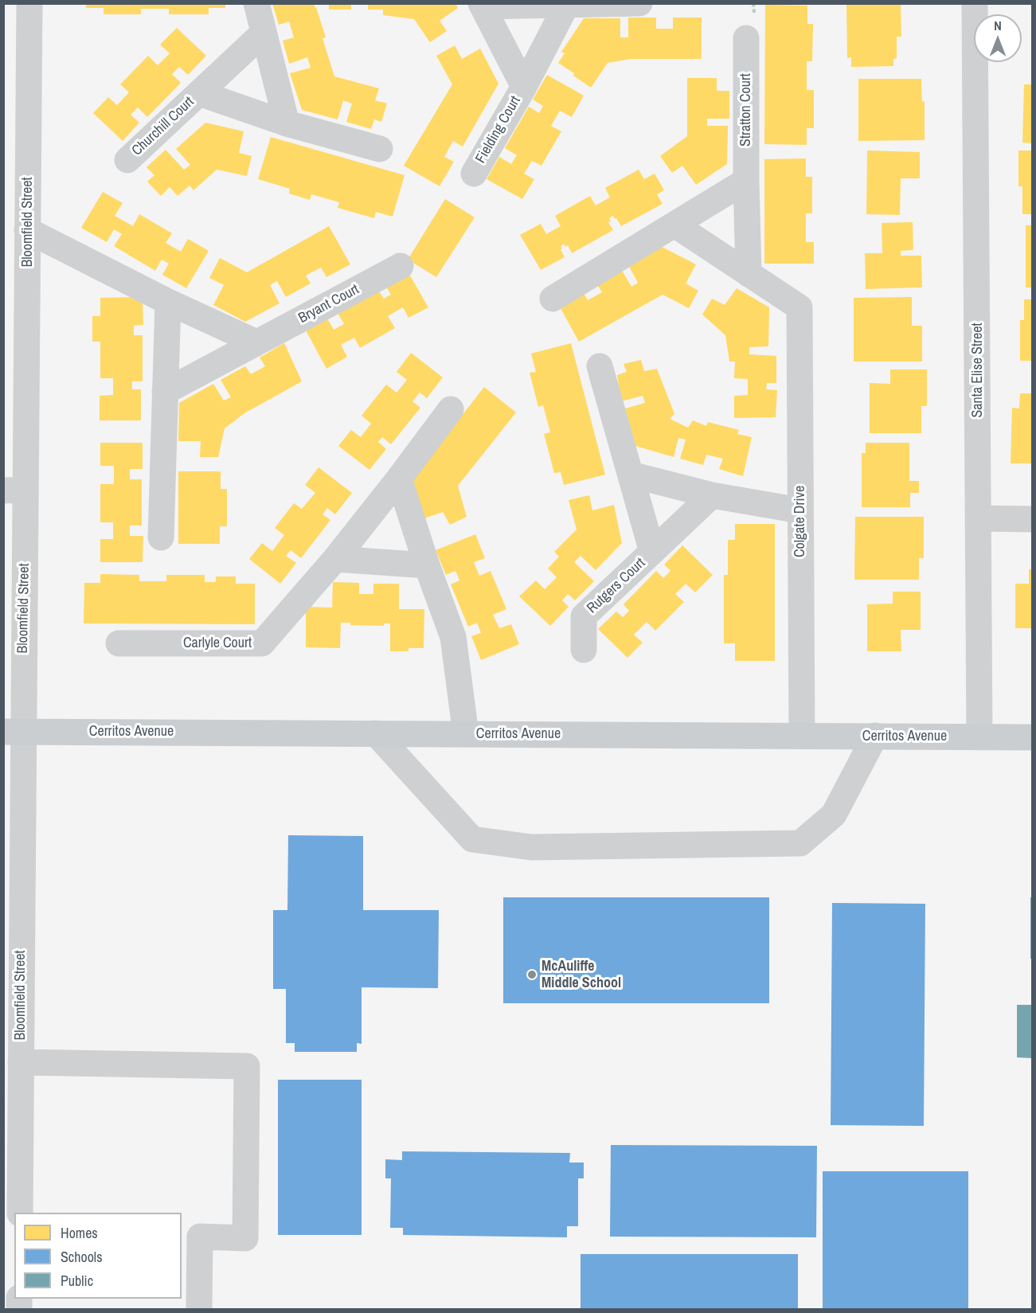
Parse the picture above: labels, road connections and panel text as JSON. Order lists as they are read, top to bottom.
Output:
{
  "streets": {
    "main road": ["Cerritos Avenue"],
    "street": [
      "Stratton Court",
      "Churchill Court",
      "Fielding Court",
      "Bloomfield Street",
      "Bryant Court",
      "Santa Elise Street",
      "Colgate Drive",
      "Rutgers Court",
      "Carlyle Court"
    ]
  },
  "crossings": [
    ["Stratton Court", "Colgate Drive"],
    ["Bloomfield Street", "Cerritos Avenue"],
    ["Santa Elise Street", "Cerritos Avenue"],
    ["Colgate Drive", "Cerritos Avenue"]
  ],
  "places": ["McAuliffe Middle School"],
  "legend": ["Homes", "Schools", "Public"],
  "north": "top"
}
